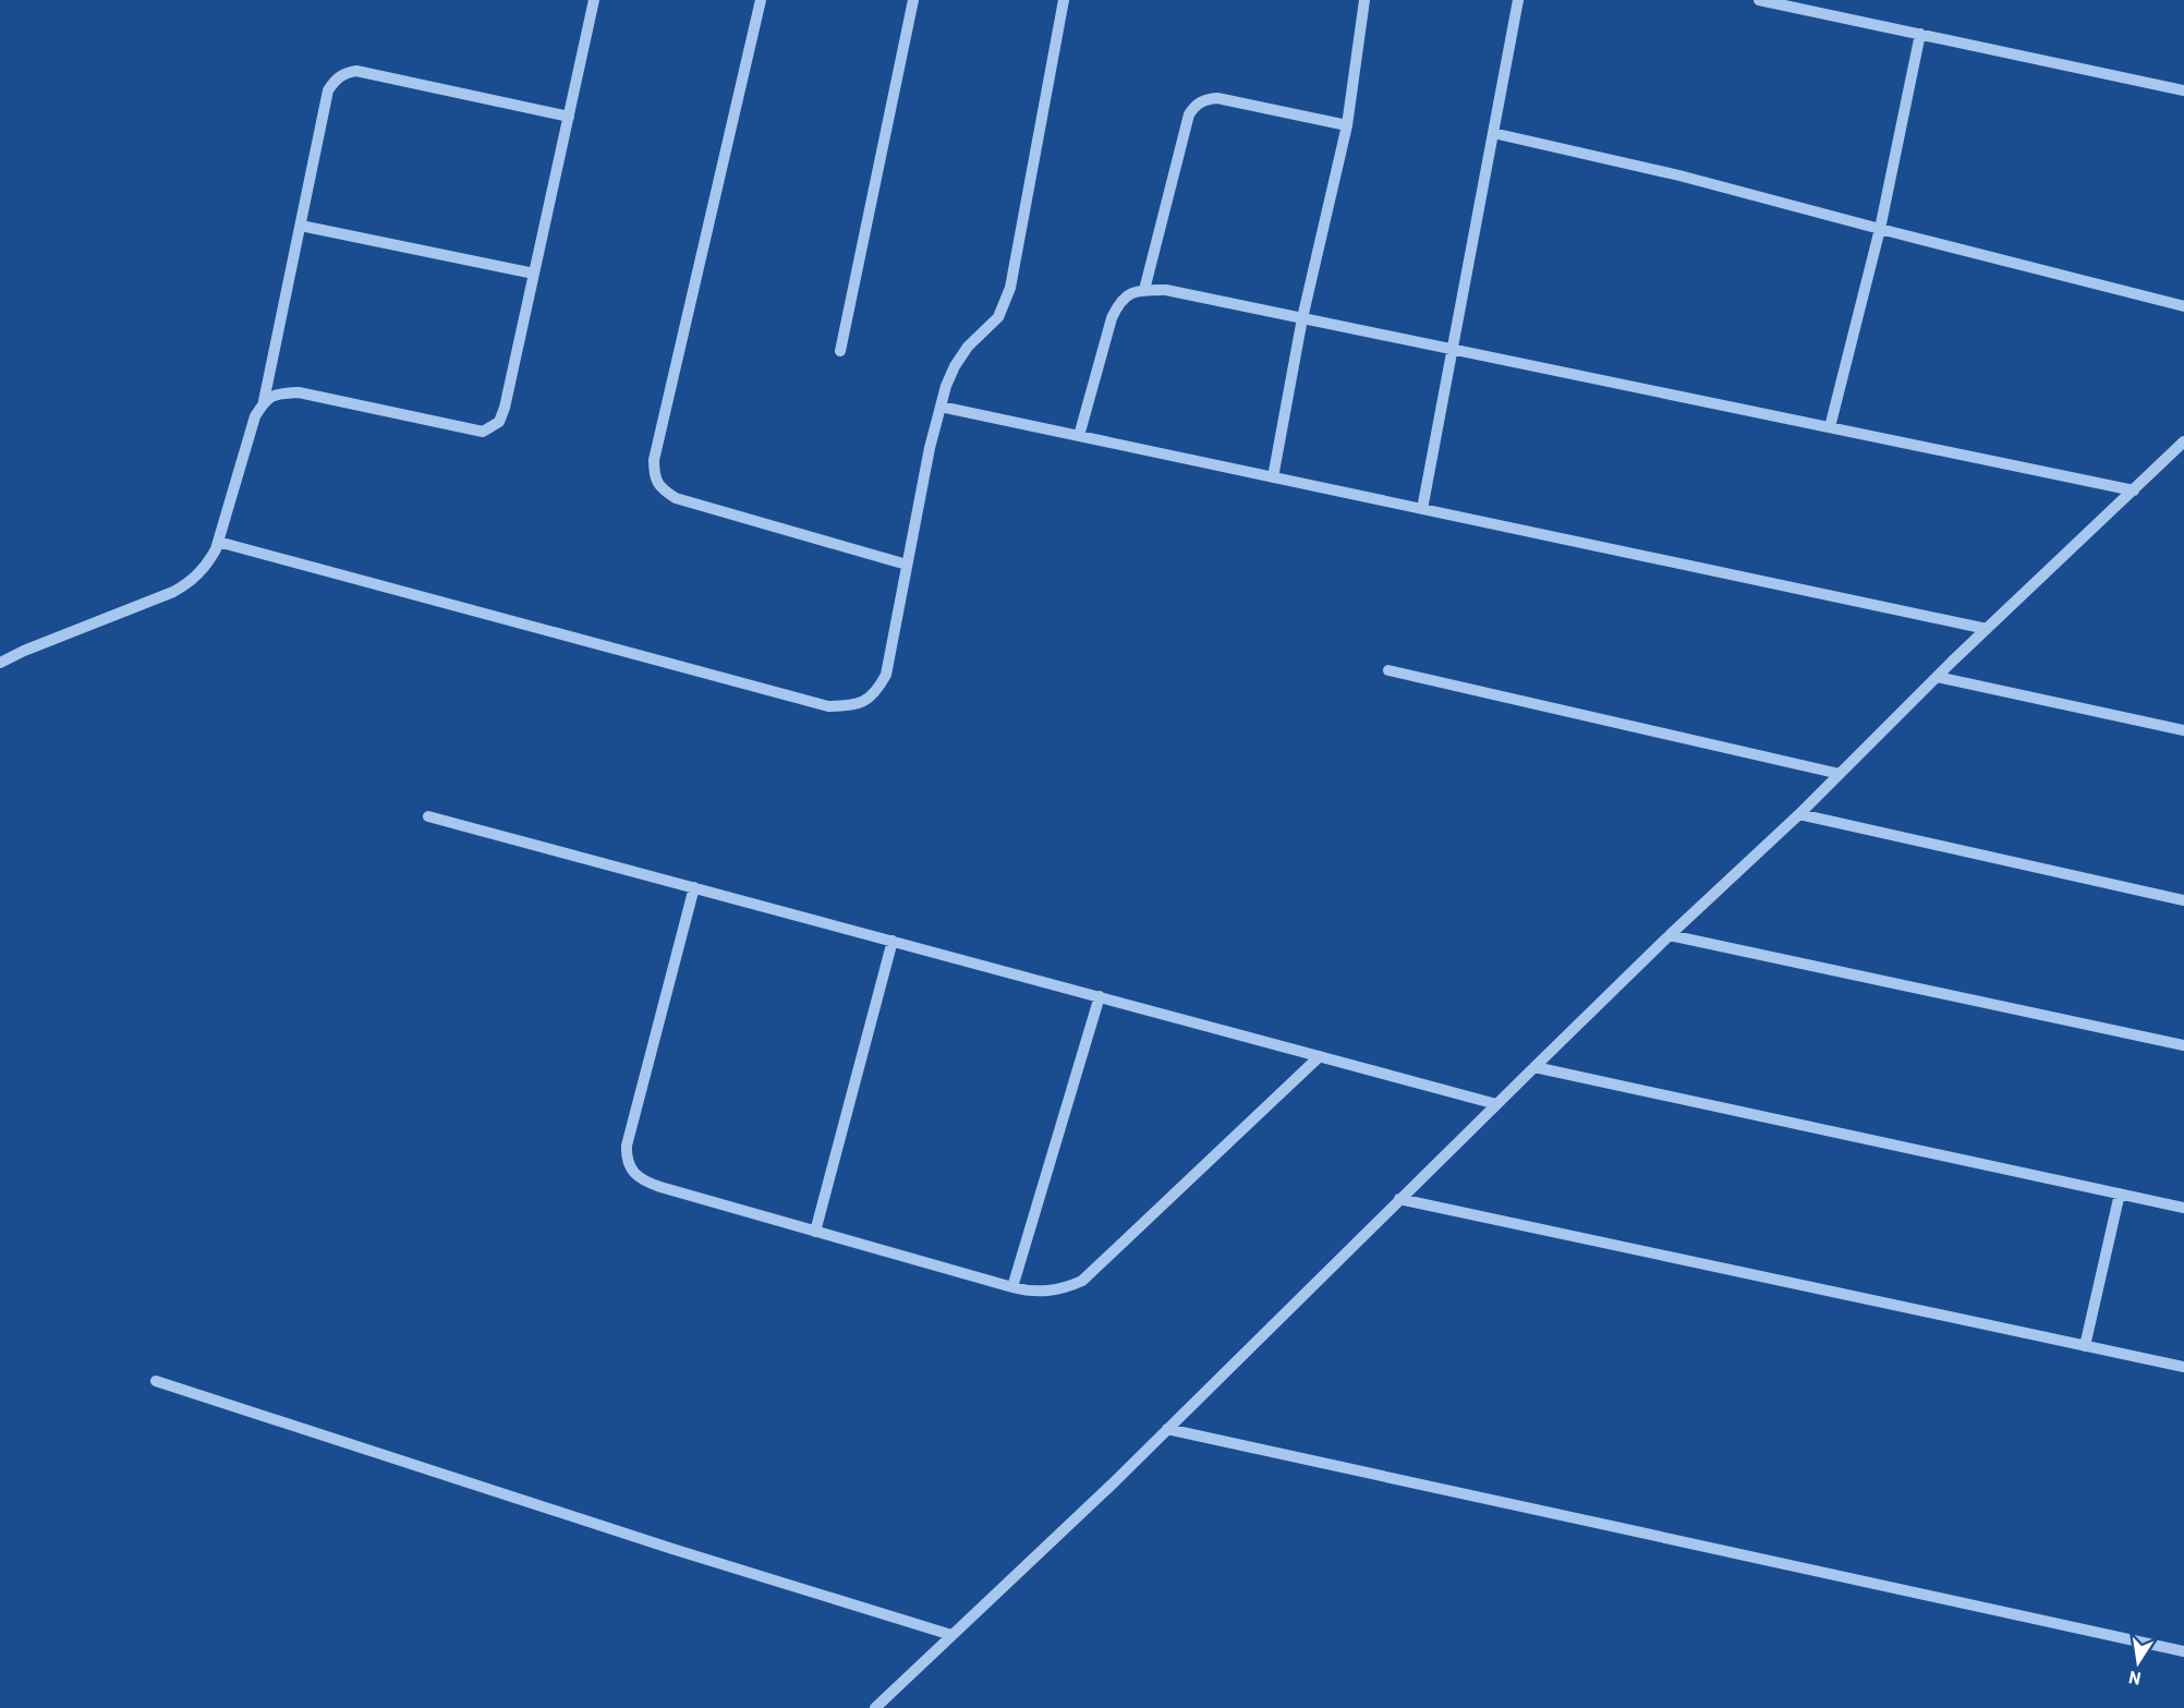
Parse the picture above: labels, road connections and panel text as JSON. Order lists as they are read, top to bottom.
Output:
{
  "north": "bottom"
}
